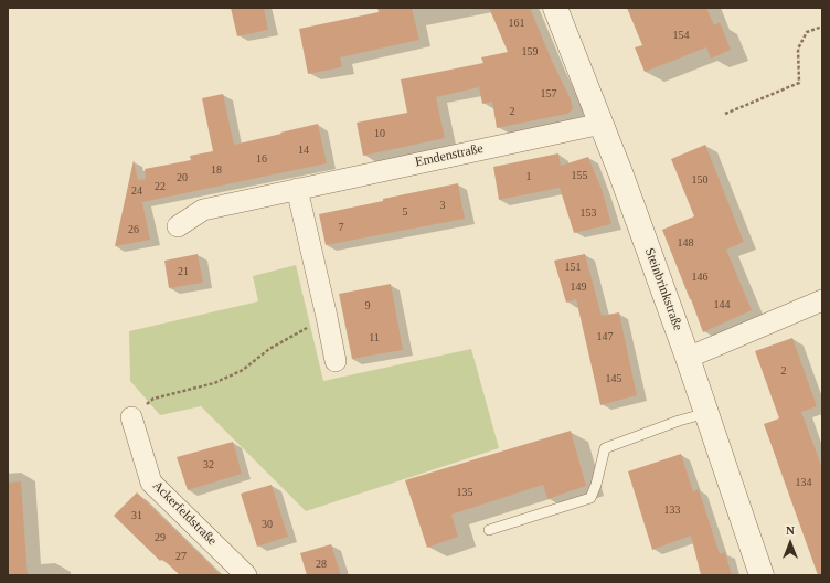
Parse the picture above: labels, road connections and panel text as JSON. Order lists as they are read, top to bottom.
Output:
{
  "streets": {
    "street": ["Emdenstraße", "Steinbrinkstraße", "Ackerfeldstraße"]
  },
  "crossings": [
    ["Emdenstraße", "Steinbrinkstraße"]
  ],
  "house_numbers": [
    "161",
    "154",
    "159",
    "157",
    "2",
    "10",
    "14",
    "16",
    "18",
    "155",
    "1",
    "20",
    "150",
    "22",
    "24",
    "3",
    "5",
    "153",
    "7",
    "26",
    "148",
    "151",
    "21",
    "146",
    "149",
    "144",
    "9",
    "147",
    "11",
    "2",
    "145",
    "32",
    "134",
    "135",
    "133",
    "31",
    "30",
    "29",
    "27",
    "28"
  ],
  "north": "top"
}
